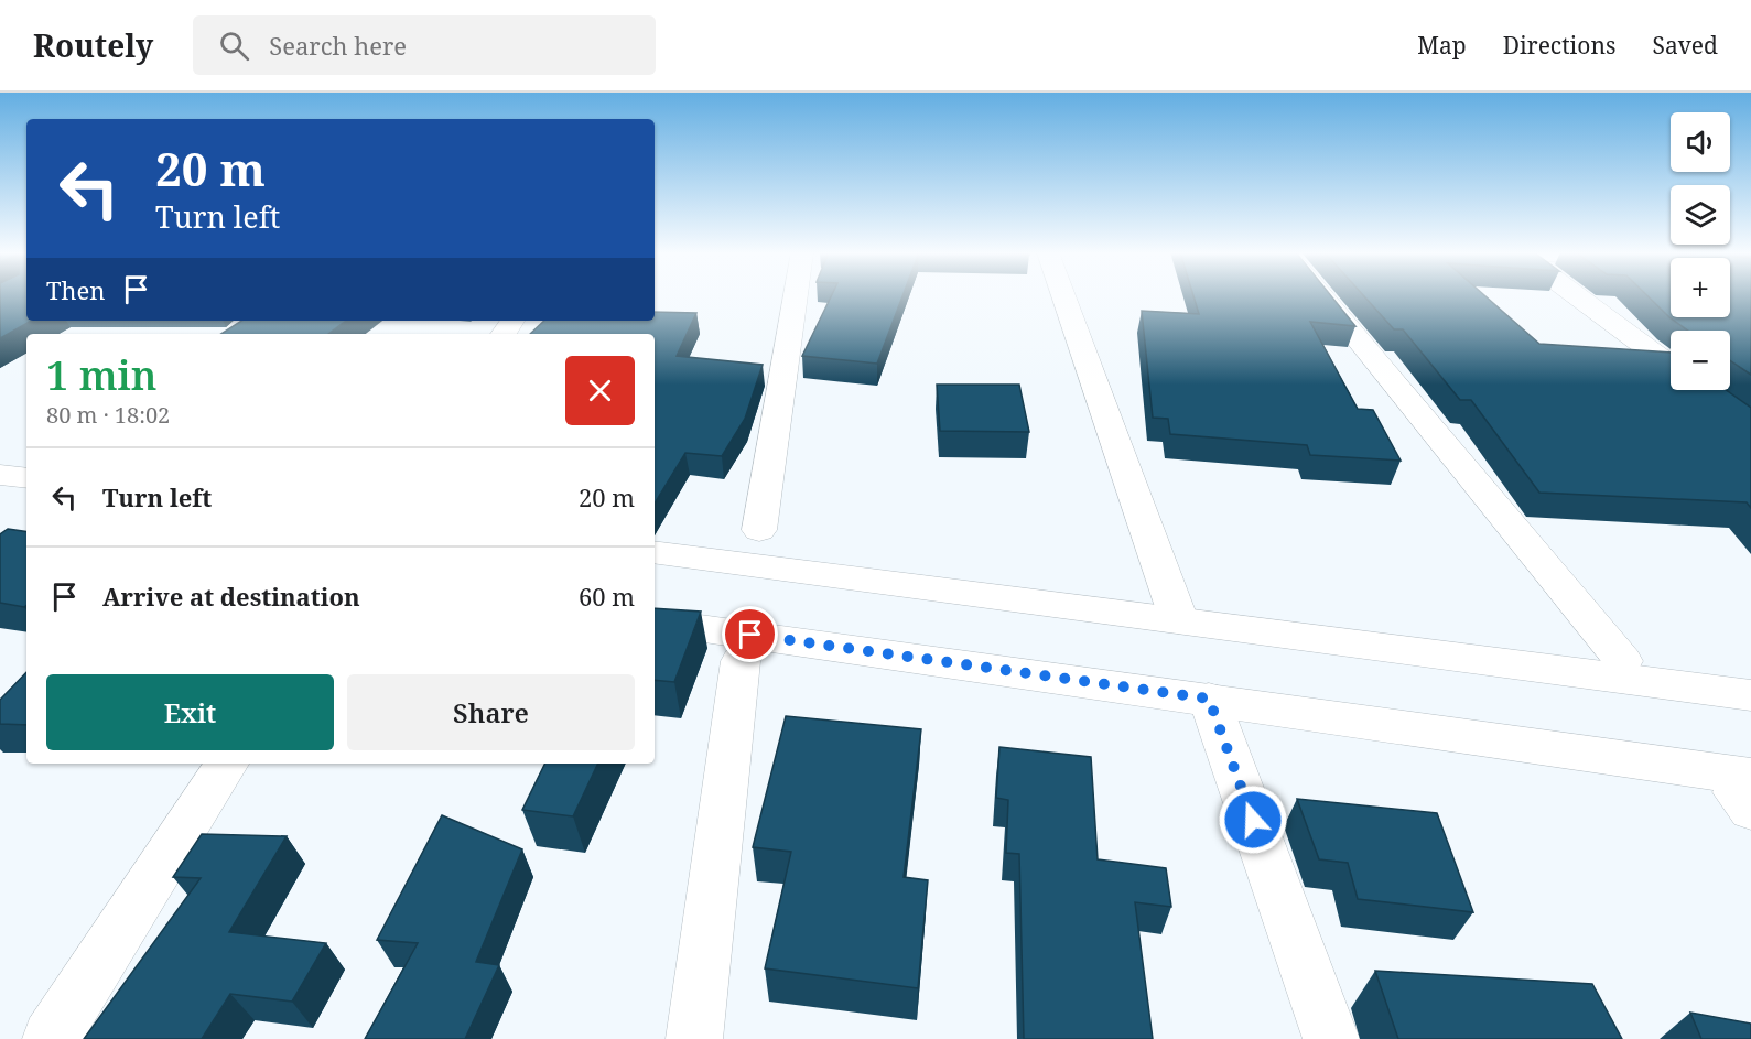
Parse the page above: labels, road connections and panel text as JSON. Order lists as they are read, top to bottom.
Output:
{
  "page": {
    "header": "Routely",
    "search": "Search here",
    "nav": ["Map", "Directions", "Saved"],
    "map_buttons": ["+", "−"],
    "turn": ["20 m", "Turn left"],
    "then": "Then",
    "heading": ["1 min", "80 m · 18:02"],
    "list": [
      {
        "name": "Turn left",
        "value": "20 m"
      },
      {
        "name": "Arrive at destination",
        "value": "60 m"
      }
    ],
    "buttons": ["Exit", "Share"]
  }
}
